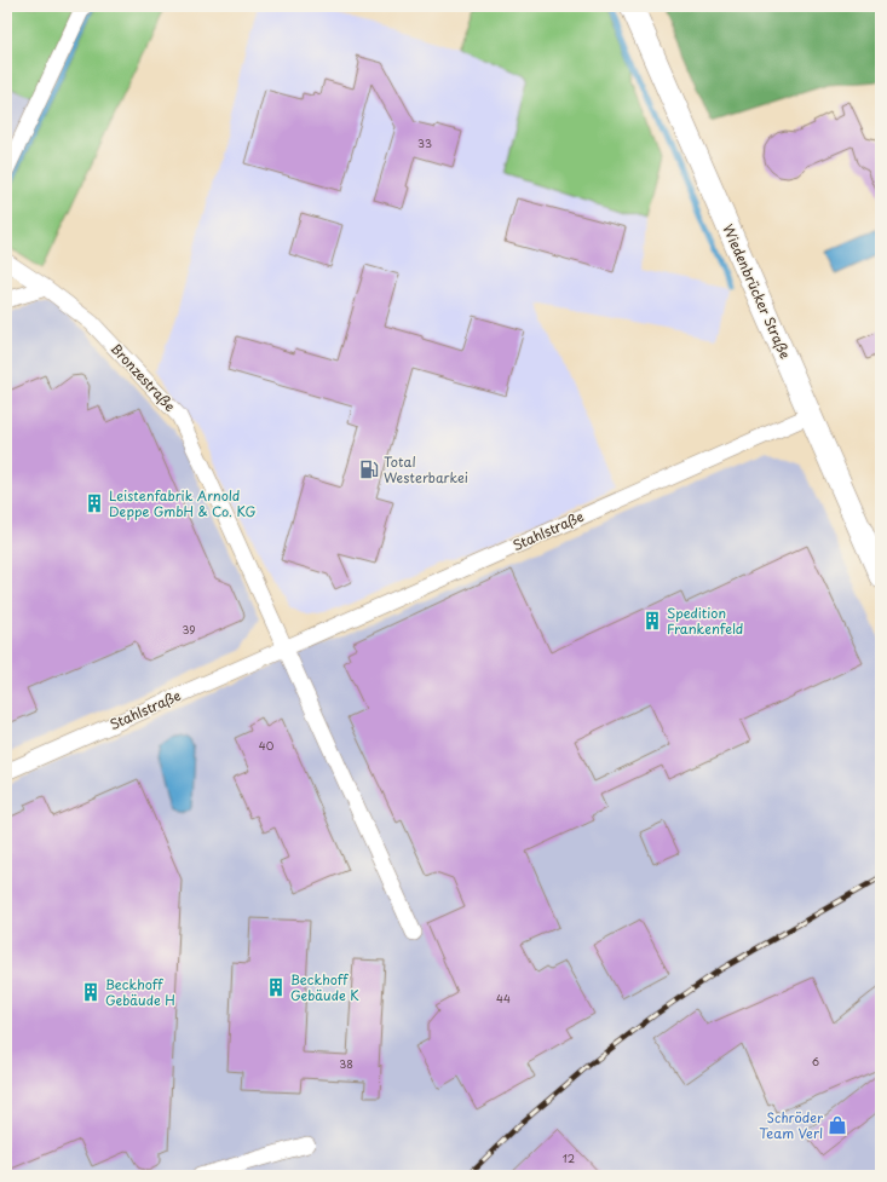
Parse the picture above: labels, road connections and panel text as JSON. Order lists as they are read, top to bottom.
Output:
{
  "streets": {
    "main road": ["Wiedenbrücker Straße"],
    "street": ["Bronzestraße", "Stahlstraße"]
  },
  "crossings": [
    ["Wiedenbrücker Straße", "Stahlstraße"],
    ["Bronzestraße", "Stahlstraße"]
  ],
  "places": {
    "fuel station": ["Total Westerbarkei"],
    "building": [
      "Leistenfabrik Arnold Deppe GmbH & Co. KG",
      "Spedition Frankenfeld",
      "Beckhoff Gebäude K",
      "Beckhoff Gebäude H"
    ],
    "shop": ["Schröder Team Verl"]
  },
  "house_numbers": [
    "33",
    "39",
    "40",
    "44",
    "6",
    "38",
    "12"
  ]
}
